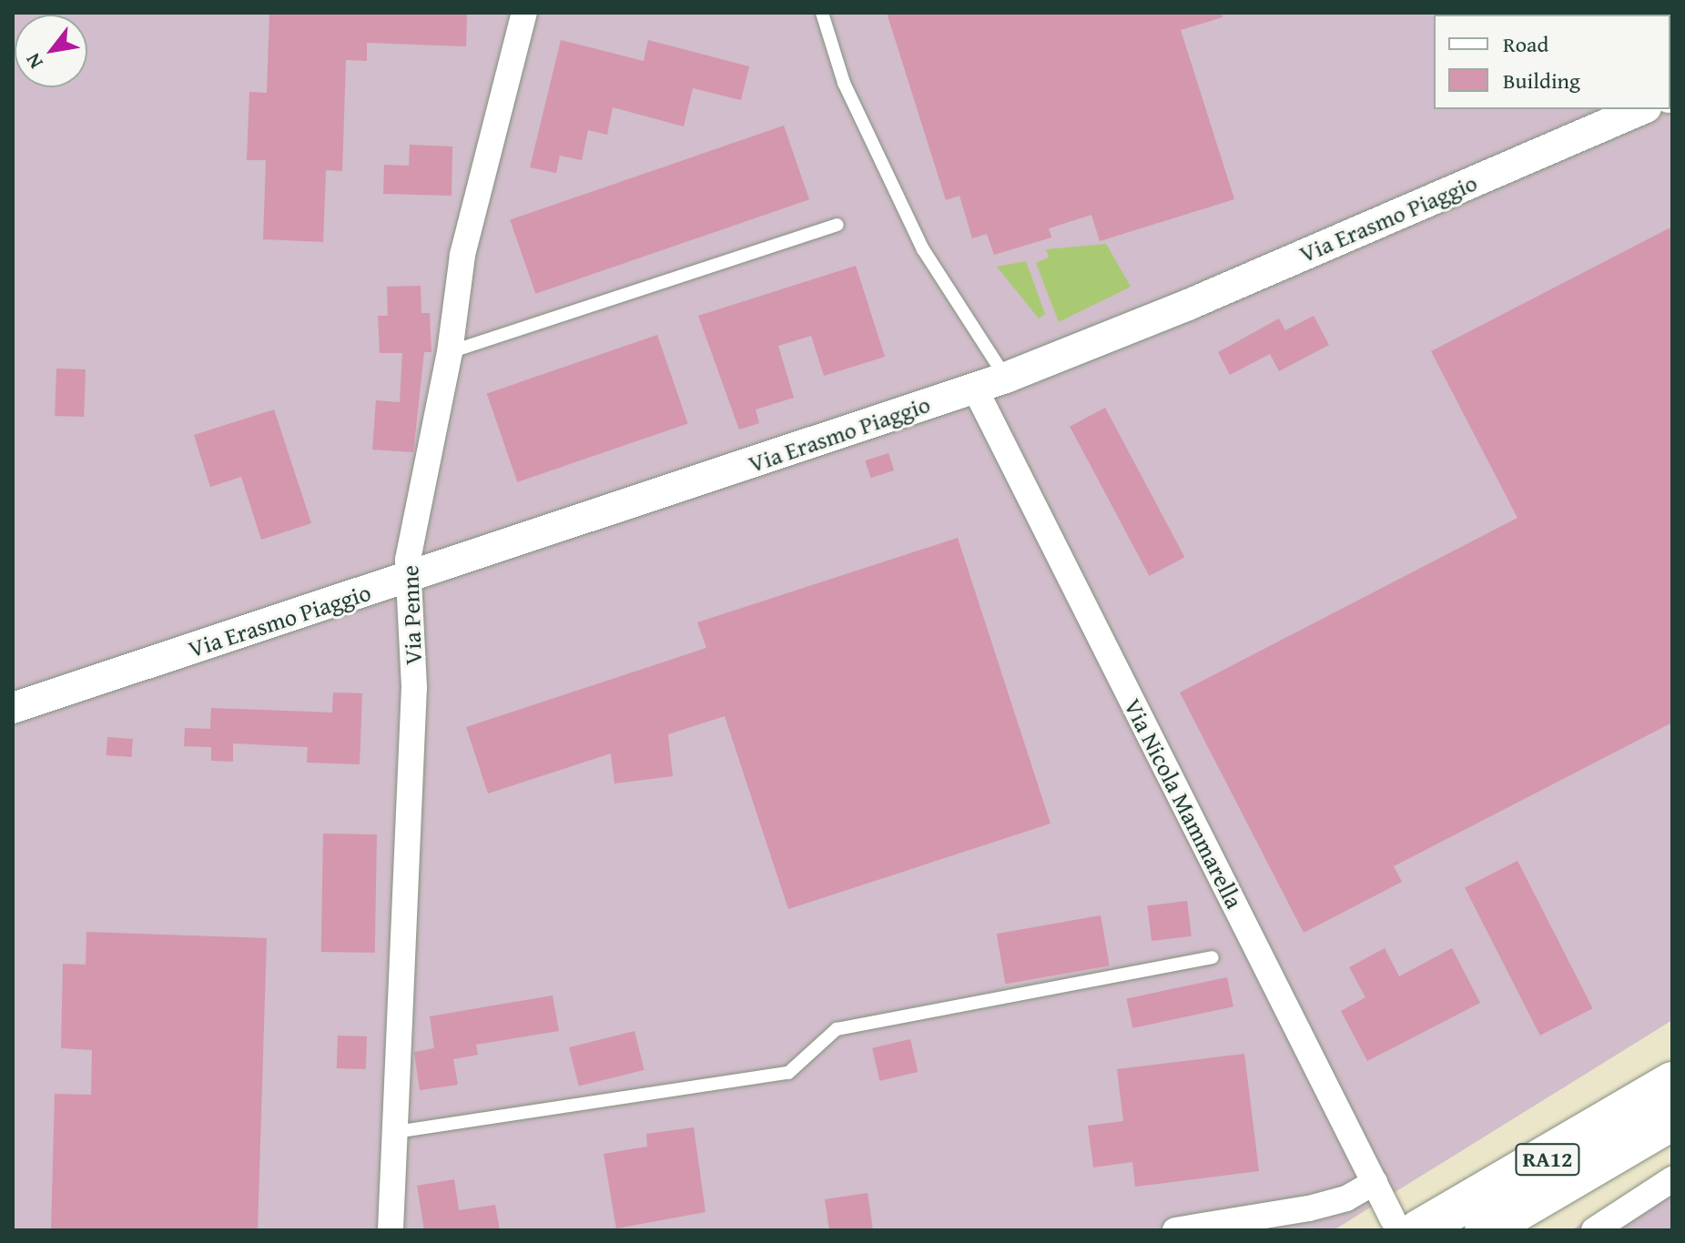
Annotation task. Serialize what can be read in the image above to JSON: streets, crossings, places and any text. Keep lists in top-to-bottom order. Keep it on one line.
{"streets":{"highway":["RA12"],"street":["Via Erasmo Piaggio","Via Penne","Via Nicola Mammarella"]},"crossings":[["Via Erasmo Piaggio","Via Penne"],["Via Erasmo Piaggio","Via Nicola Mammarella"],["Via Nicola Mammarella","RA12"]],"legend":["Road","Building"],"north":"bottom left"}
